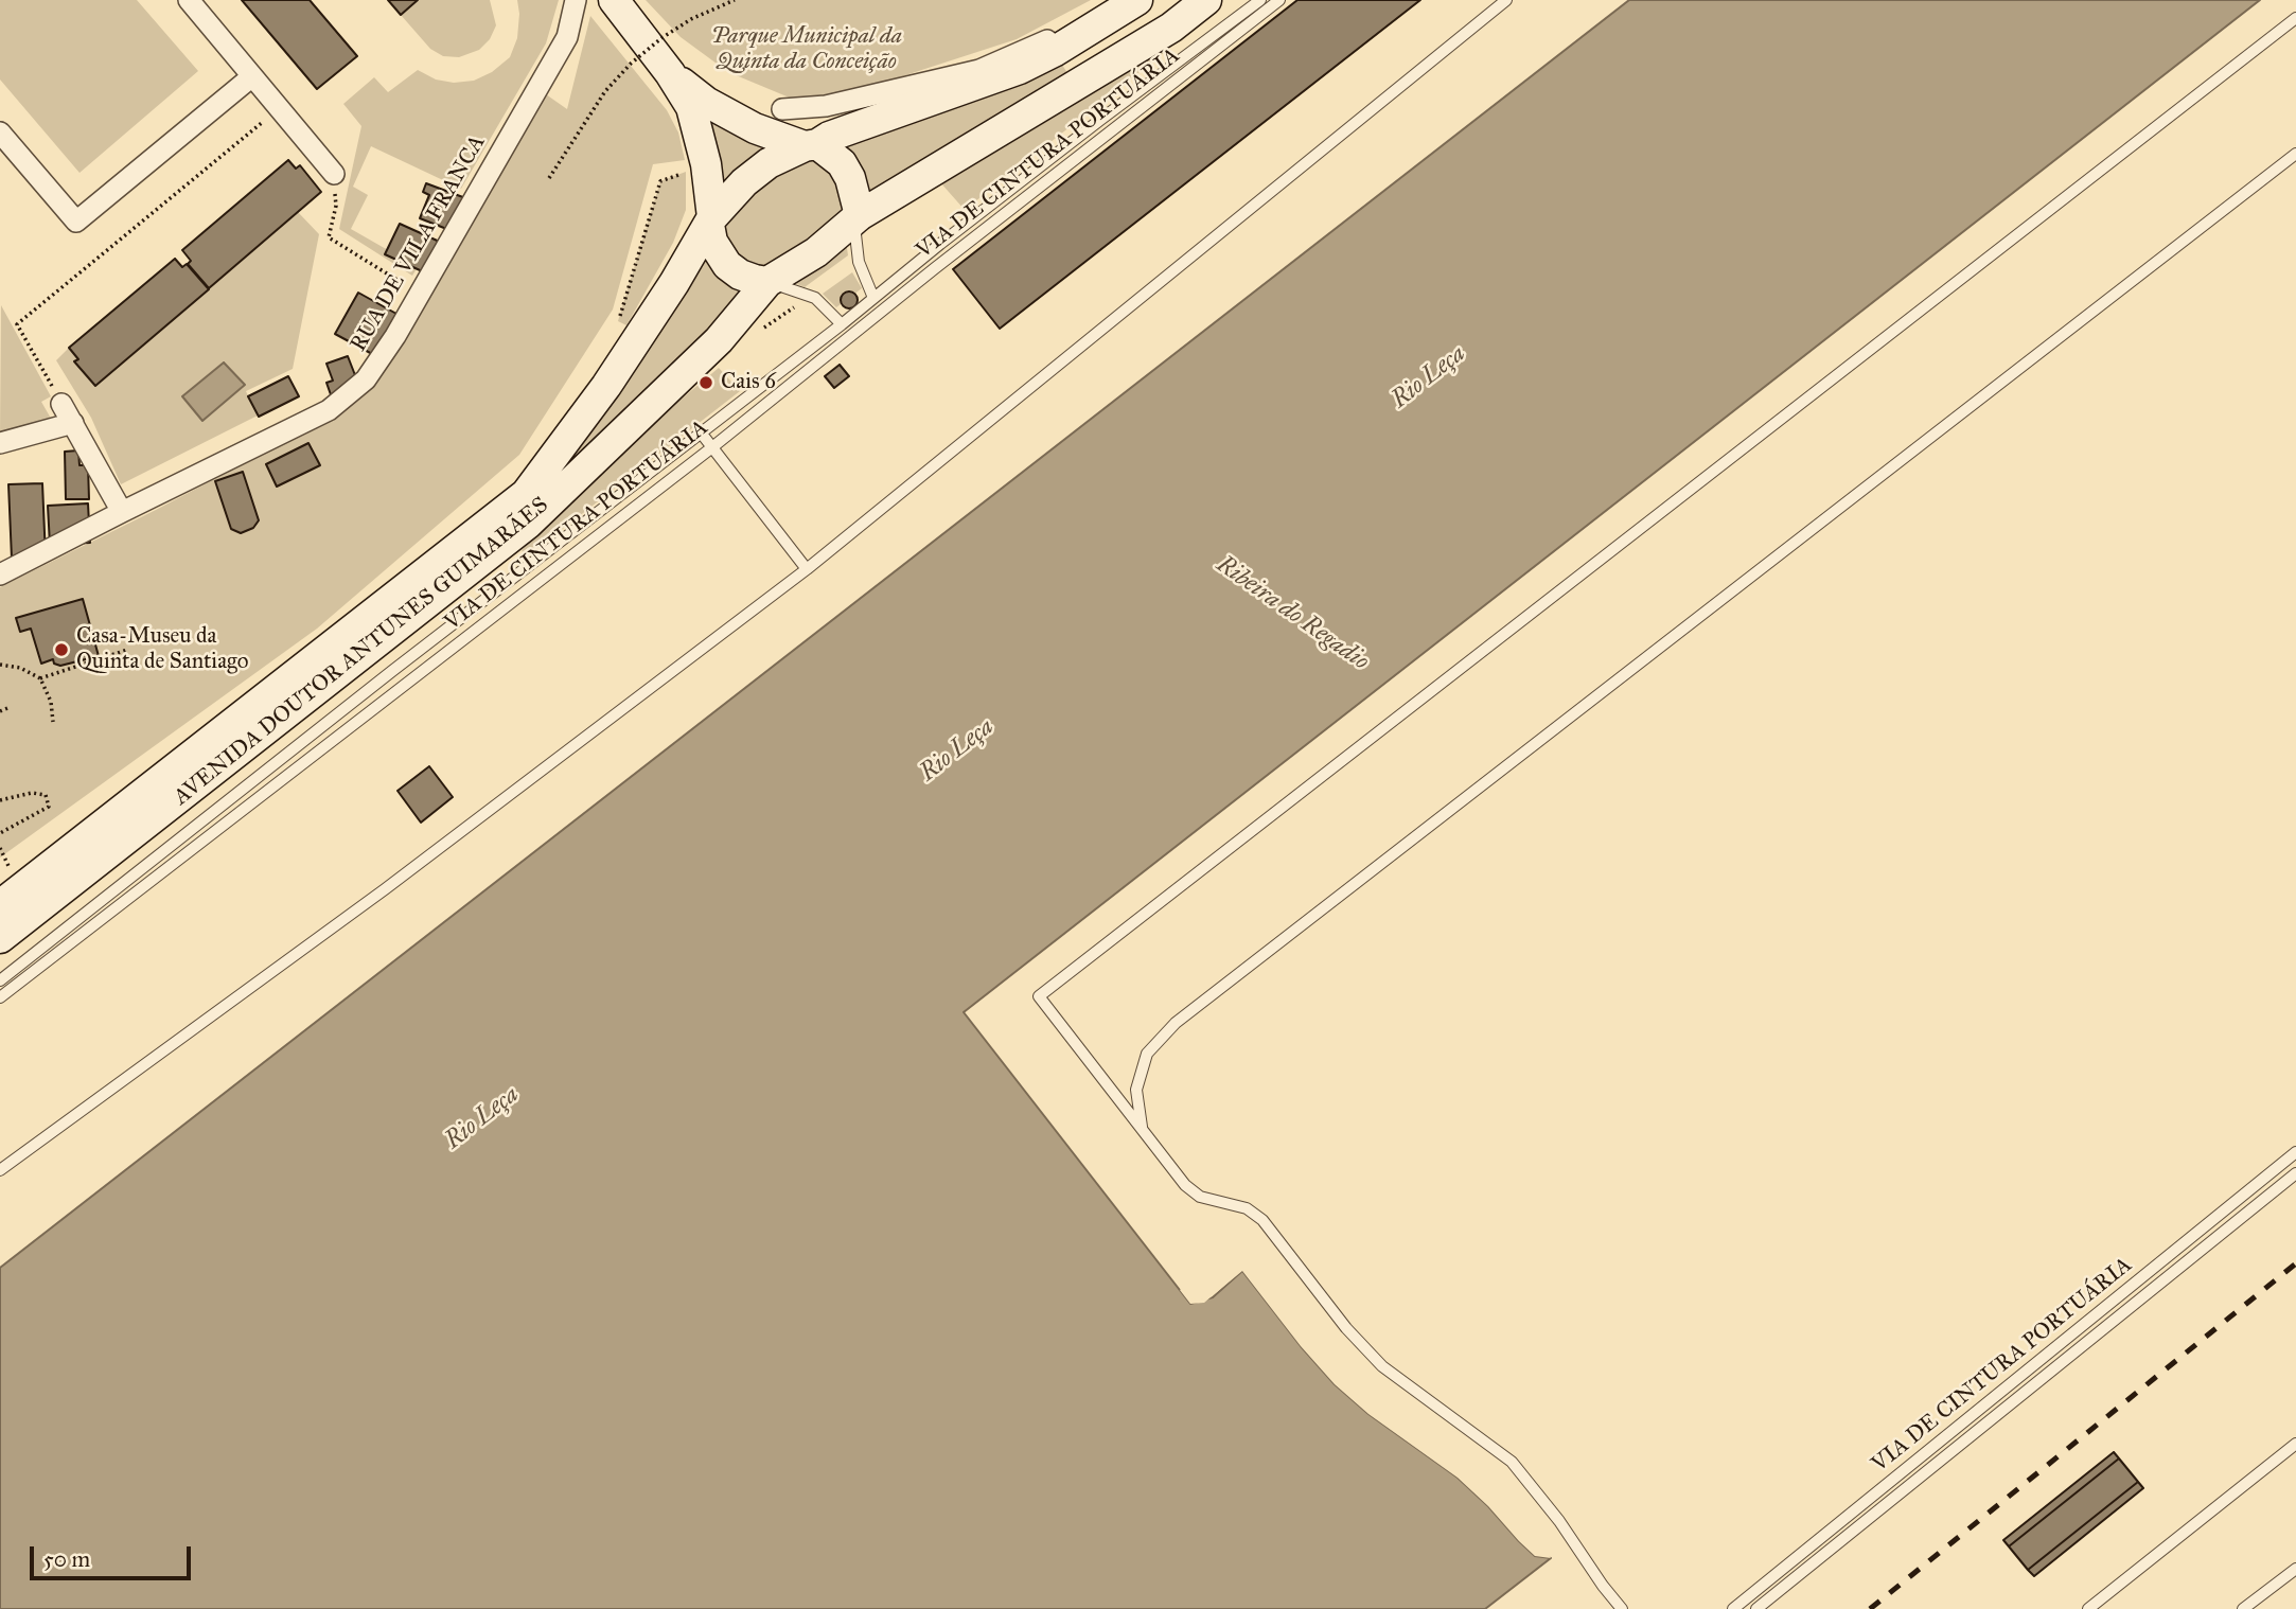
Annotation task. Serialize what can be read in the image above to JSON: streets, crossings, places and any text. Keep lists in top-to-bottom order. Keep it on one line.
{"streets":{"main road":["AVENIDA DOUTOR ANTUNES GUIMARÃES"],"street":["RUA DE VILA FRANCA"],"lane":["VIA DE CINTURA PORTUÁRIA"]},"water":["Rio Leça","Ribeira do Regadio"],"parks":["Parque Municipal da Quinta da Conceição"],"places":["Cais 6","Casa-Museu da Quinta de Santiago"],"scale_bar":"50 m"}
